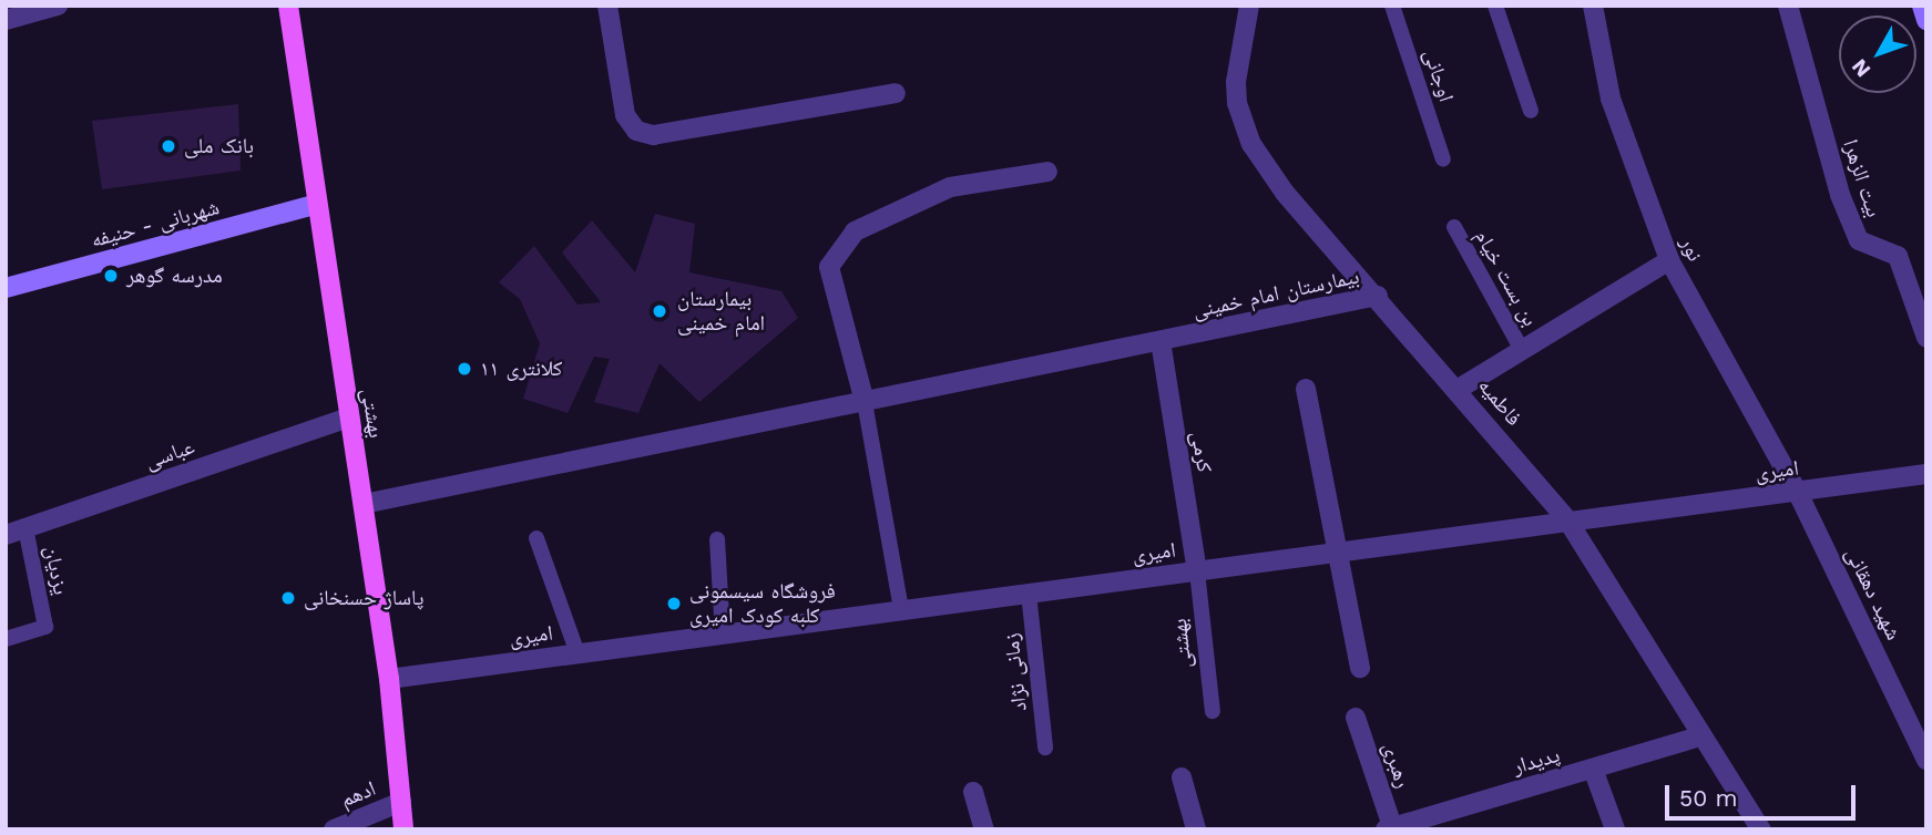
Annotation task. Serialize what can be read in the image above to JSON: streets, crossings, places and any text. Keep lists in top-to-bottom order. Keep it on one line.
{"streets":{"main road":["شهربانی - حنیفه","بهشتی"],"street":["بیت الزهرا","نور","بیمارستان امام خمینی","فاطمیه","کرمی","عباسی","امیری","شهید دهقانی","پدیدار","رهبری","ادهم"],"lane":["اوجانی","بن بست خیام","یزدیان","زمانی نژاد"]},"crossings":[["شهربانی - حنیفه","بهشتی"],["نور","امیری"],["نور","شهید دهقانی"],["بیمارستان امام خمینی","فاطمیه"],["بیمارستان امام خمینی","بهشتی"],["بیمارستان امام خمینی","کرمی"],["فاطمیه","امیری"],["فاطمیه","پدیدار"],["بهشتی","کرمی"],["بهشتی","عباسی"],["بهشتی","امیری"],["بهشتی","ادهم"],["کرمی","امیری"],["عباسی","یزدیان"],["امیری","شهید دهقانی"],["امیری","زمانی نژاد"],["پدیدار","رهبری"]],"places":["بانک ملی","مدرسه گوهر","بیمارستان امام خمینی","کلانتری ۱۱","پاساژ حسنخانی","فروشگاه سیسمونی کلبه کودک امیری"],"scale_bar":"50 m","north":"bottom left"}
